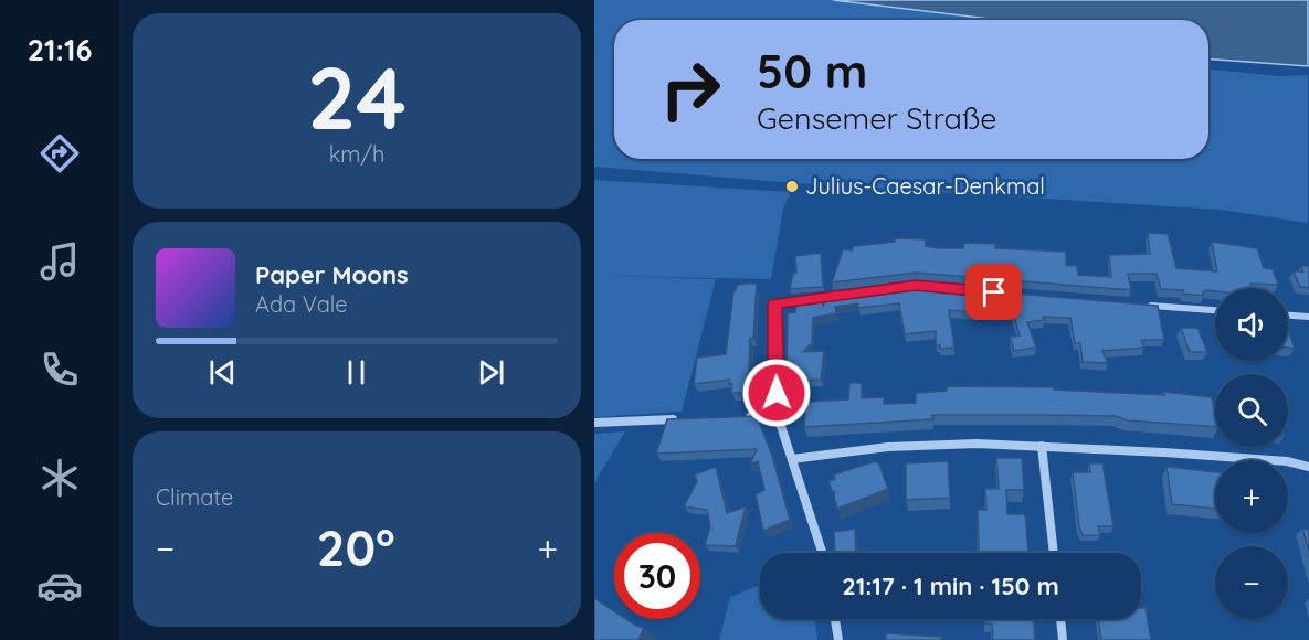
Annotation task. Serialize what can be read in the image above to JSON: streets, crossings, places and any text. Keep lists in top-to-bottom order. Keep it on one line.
{"places":["Julius-Caesar-Denkmal"],"page":{"tabs":"21:16","tile":[["24","km/h"],"Climate"],"turn":["50 m","Gensemer Straße"],"song":["Paper Moons","Ada Vale"],"map_buttons":["+","−"],"heat":["−","20°","+"],"limit":"30","trip":"21:17 · 1 min · 150 m"}}
